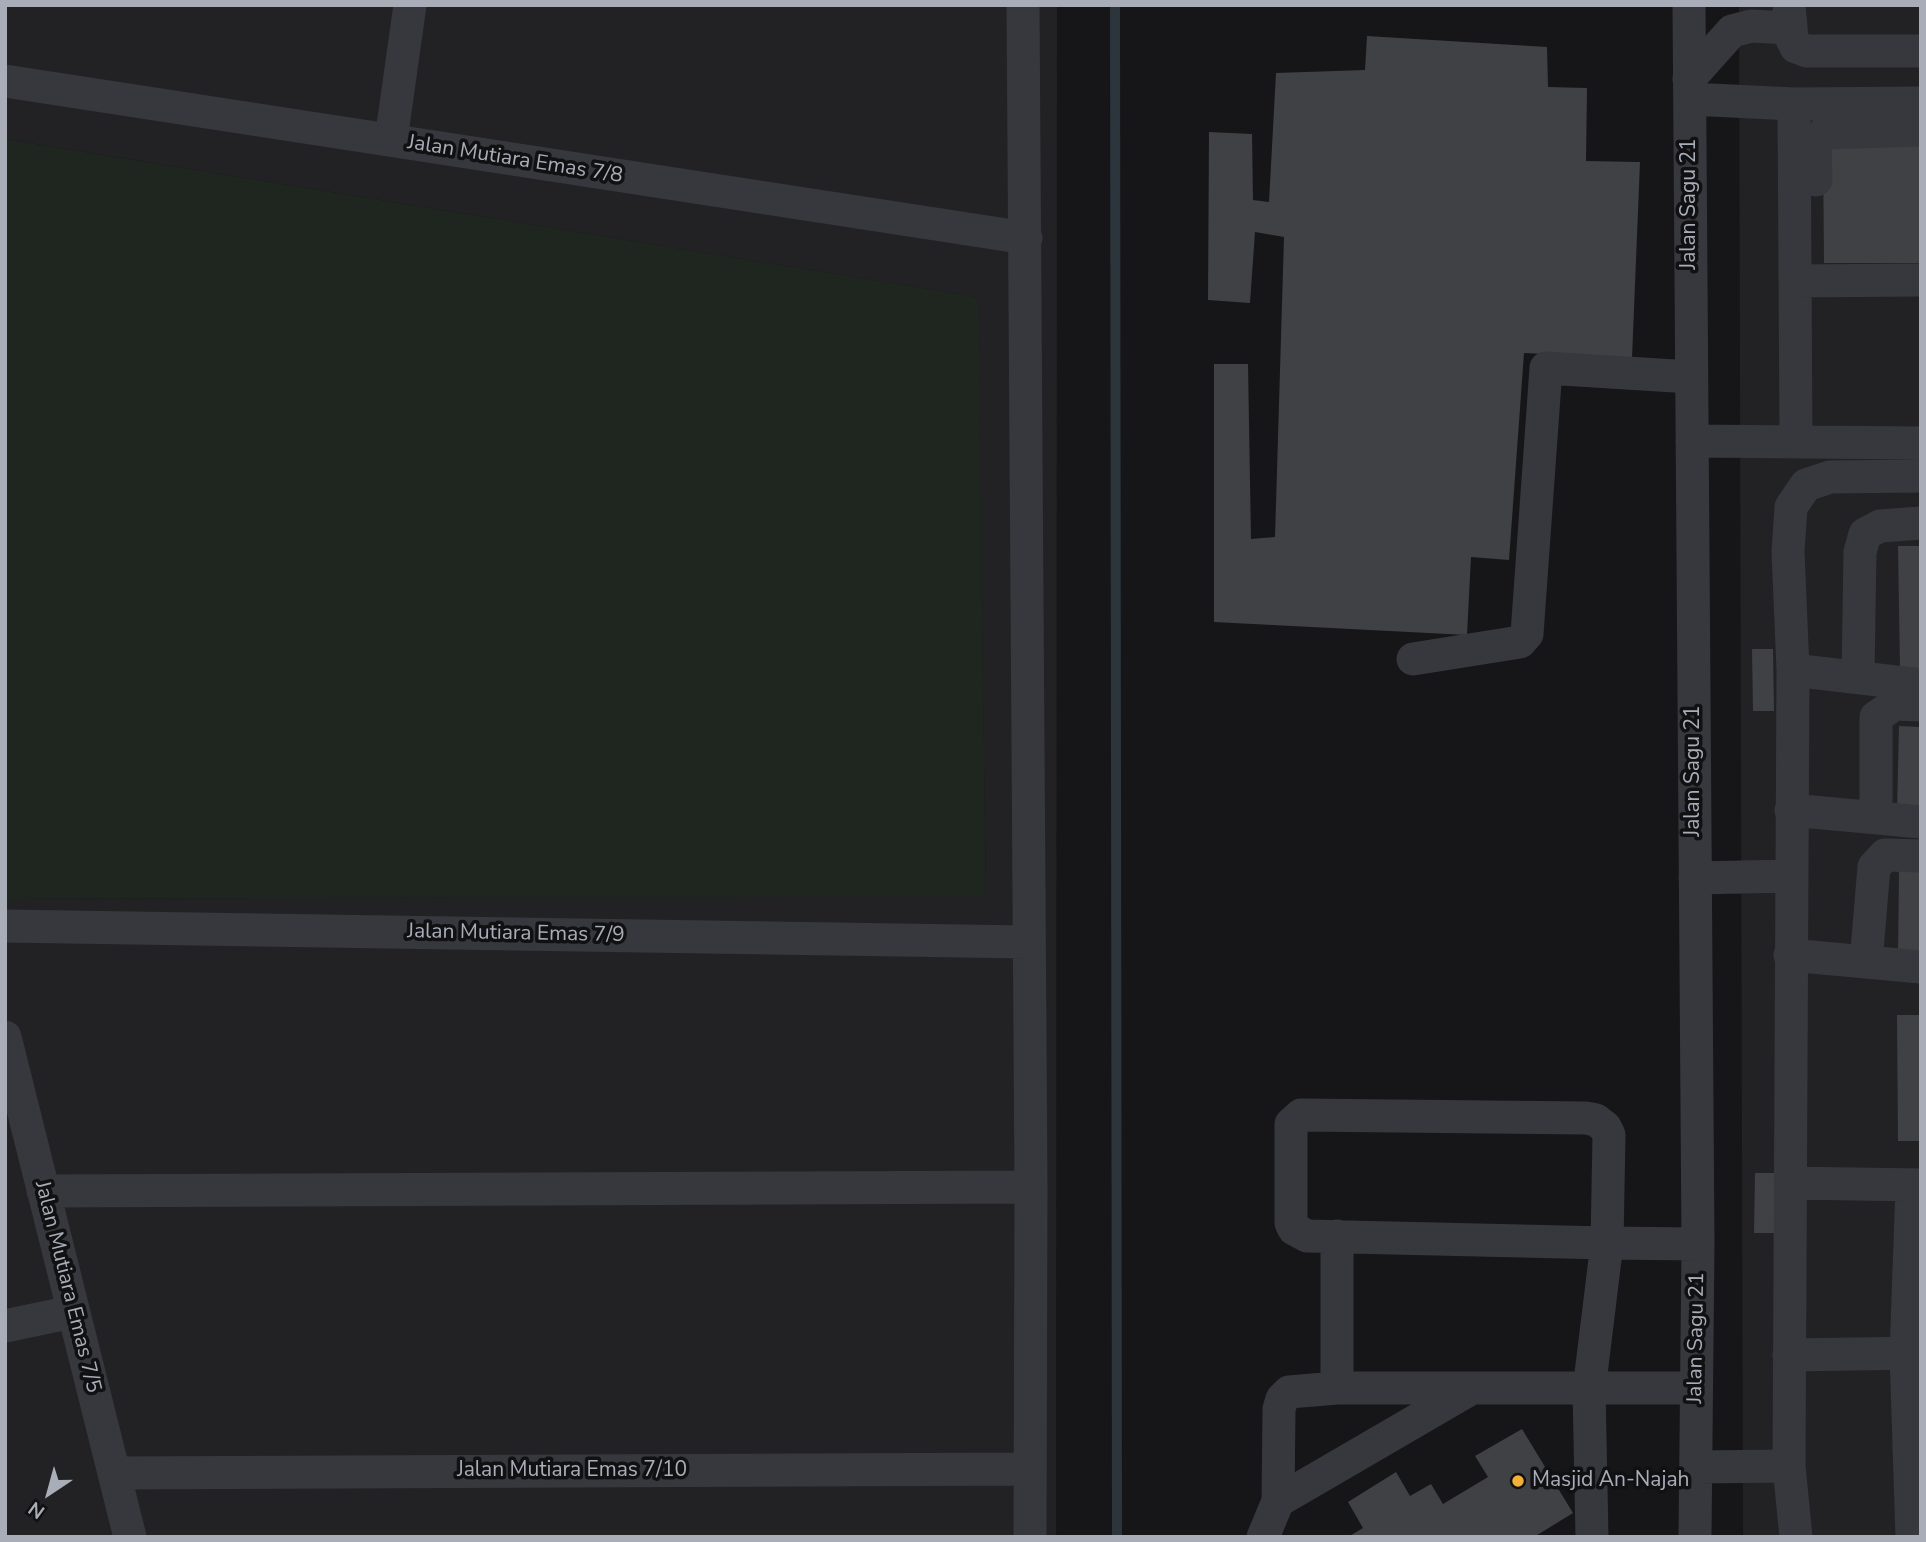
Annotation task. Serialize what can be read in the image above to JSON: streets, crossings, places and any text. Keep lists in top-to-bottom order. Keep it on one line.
{"streets":{"street":["Jalan Mutiara Emas 7/8","Jalan Sagu 21","Jalan Mutiara Emas 7/9","Jalan Mutiara Emas 7/5","Jalan Mutiara Emas 7/10"]},"crossings":[["Jalan Mutiara Emas 7/5","Jalan Mutiara Emas 7/10"]],"places":["Masjid An-Najah"],"north":"bottom left"}
